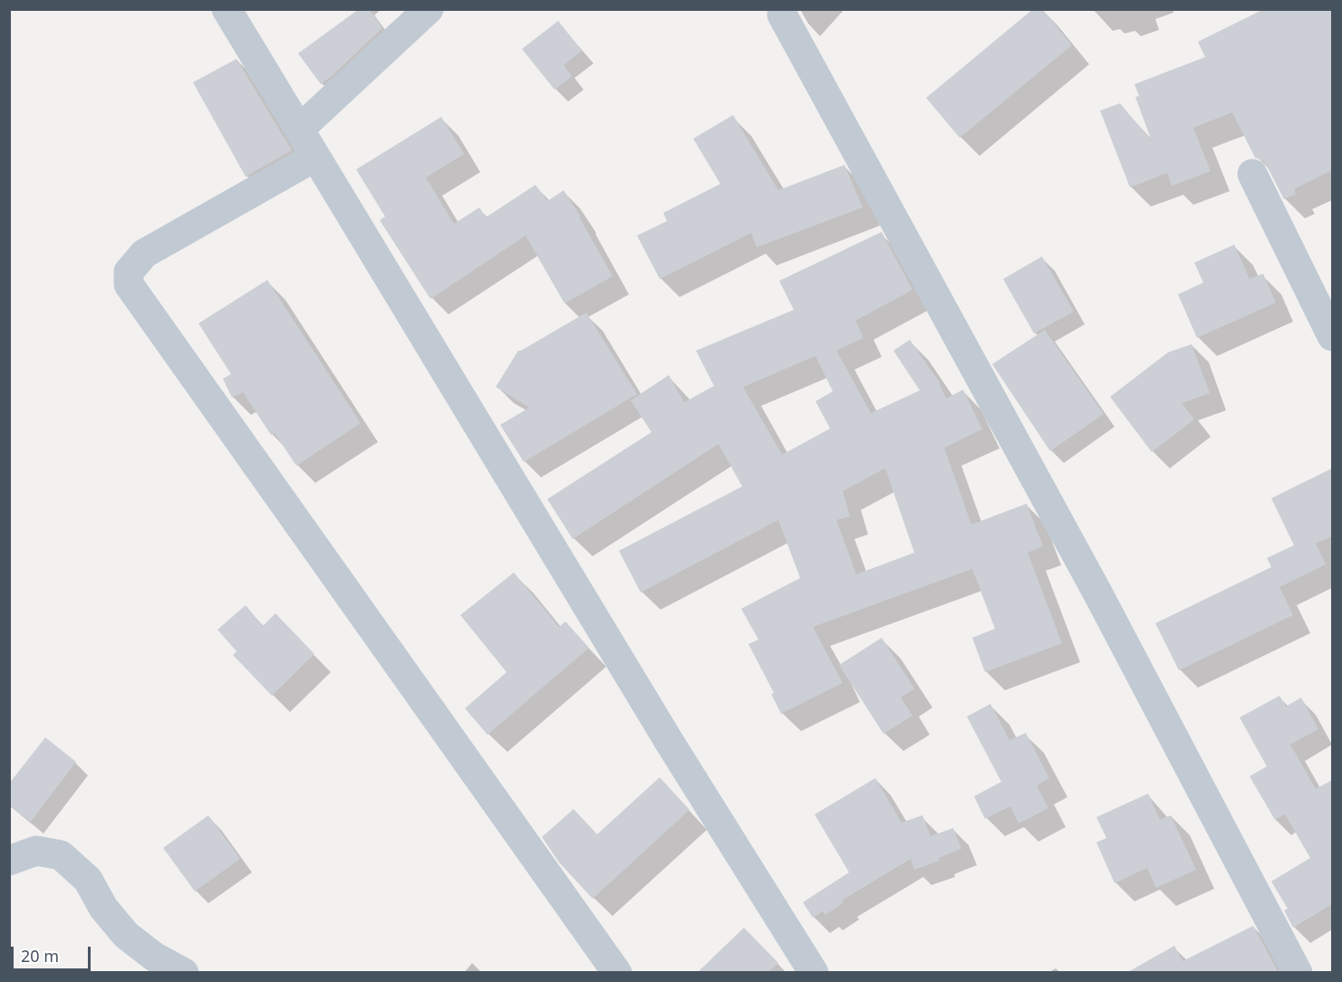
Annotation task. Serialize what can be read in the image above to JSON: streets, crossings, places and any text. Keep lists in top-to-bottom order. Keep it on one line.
{"scale_bar":"20 m"}
